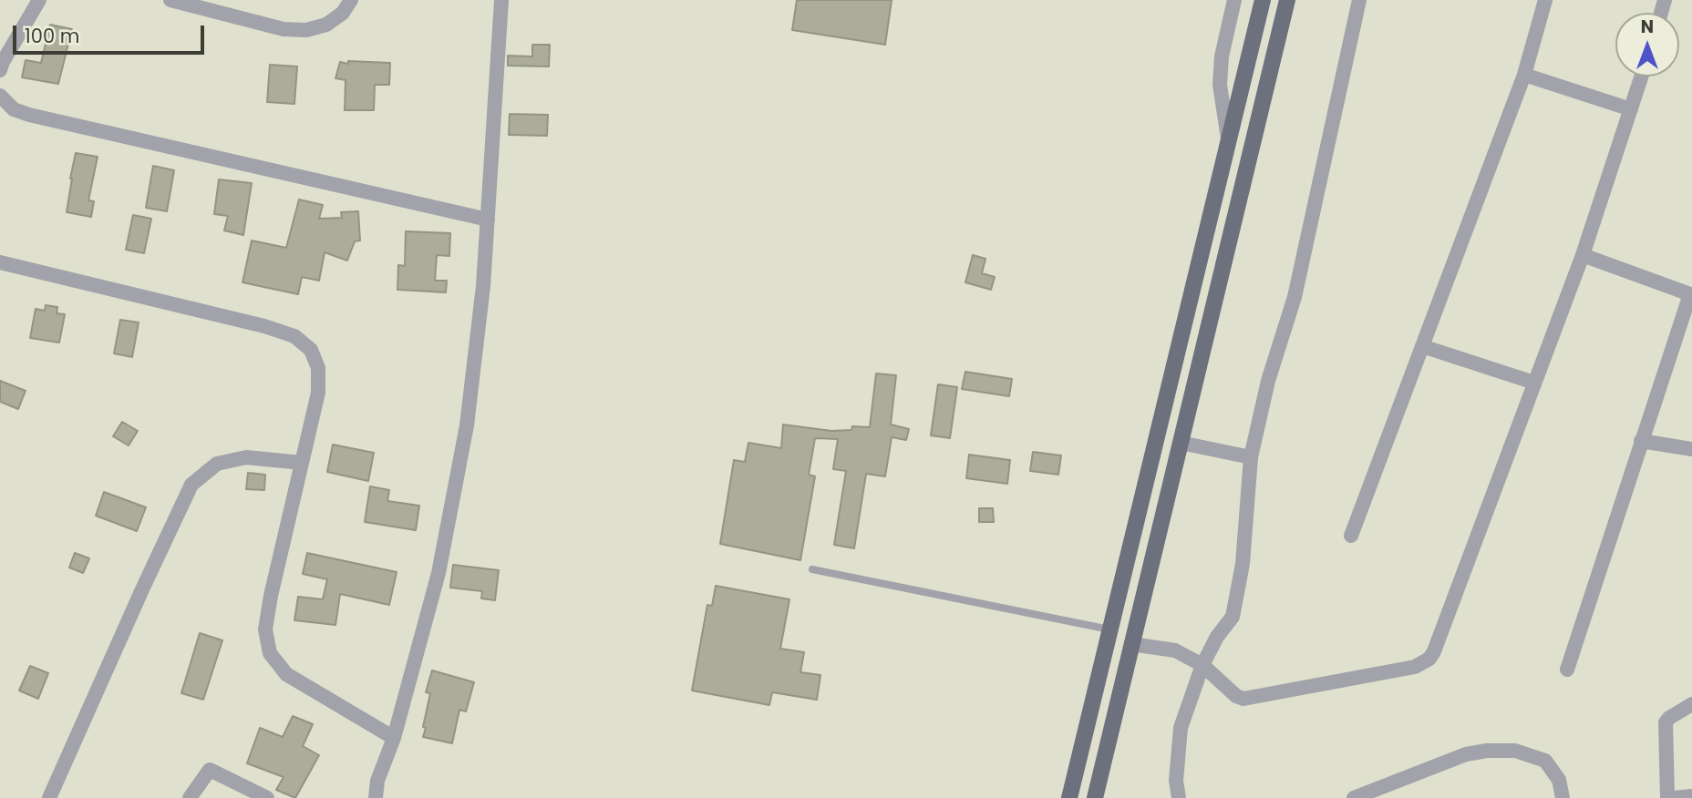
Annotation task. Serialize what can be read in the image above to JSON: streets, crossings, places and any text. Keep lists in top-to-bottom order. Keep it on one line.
{"scale_bar":"100 m","north":"top"}
